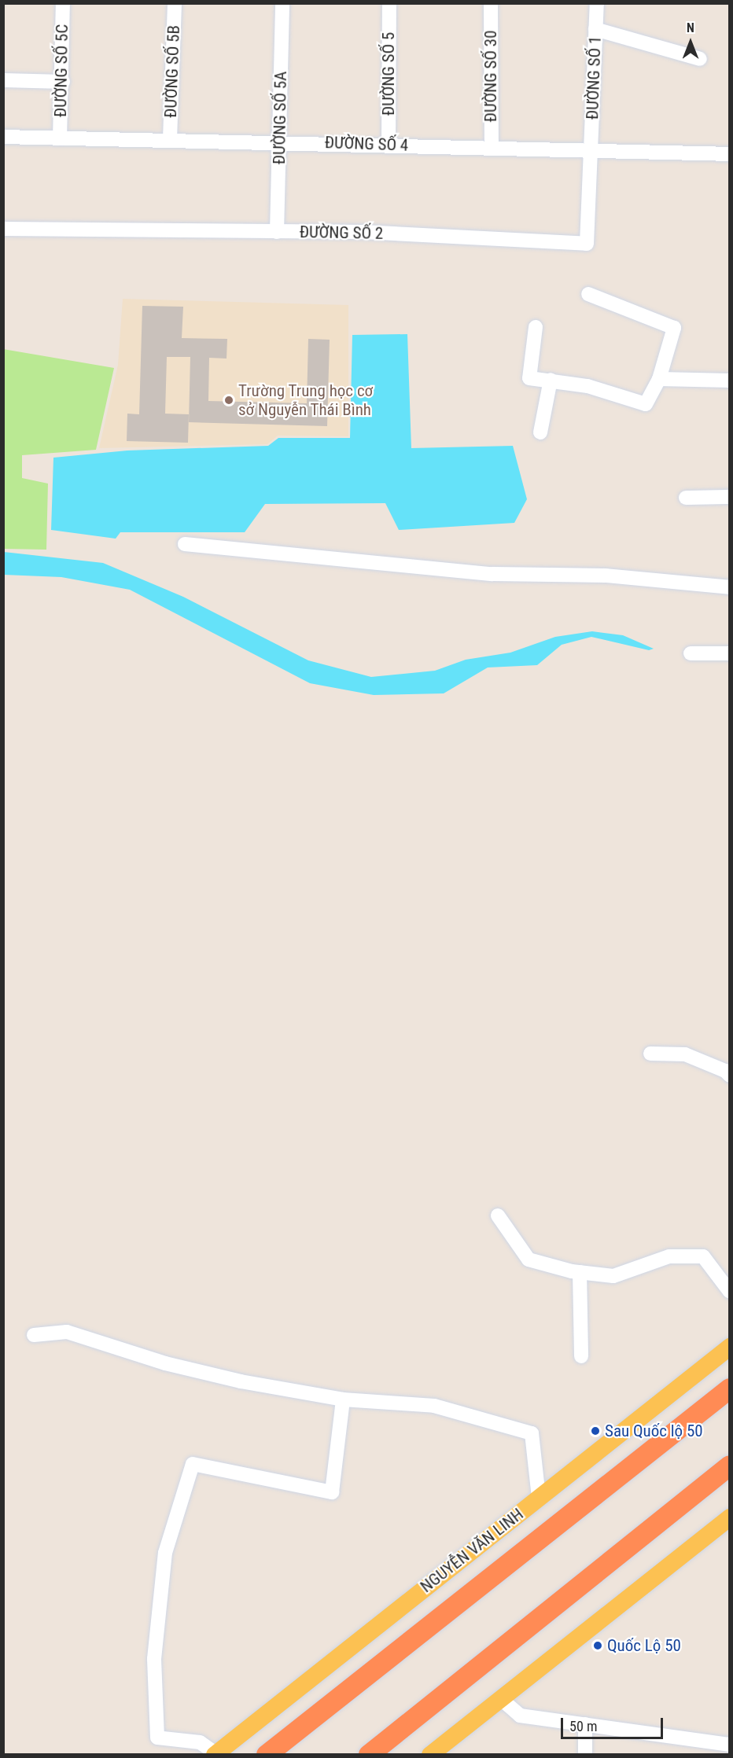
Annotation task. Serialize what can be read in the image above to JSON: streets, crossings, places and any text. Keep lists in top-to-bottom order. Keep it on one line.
{"streets":{"highway":["NGUYỄN VĂN LINH"],"street":["ĐƯỜNG SỐ 5C","ĐƯỜNG SỐ 5B","ĐƯỜNG SỐ 5","ĐƯỜNG SỐ 30","ĐƯỜNG SỐ 1","ĐƯỜNG SỐ 5A","ĐƯỜNG SỐ 4","ĐƯỜNG SỐ 2"]},"crossings":[["ĐƯỜNG SỐ 5C","ĐƯỜNG SỐ 4"],["ĐƯỜNG SỐ 5B","ĐƯỜNG SỐ 4"],["ĐƯỜNG SỐ 5","ĐƯỜNG SỐ 4"],["ĐƯỜNG SỐ 30","ĐƯỜNG SỐ 4"],["ĐƯỜNG SỐ 1","ĐƯỜNG SỐ 4"],["ĐƯỜNG SỐ 1","ĐƯỜNG SỐ 2"],["ĐƯỜNG SỐ 5A","ĐƯỜNG SỐ 4"],["ĐƯỜNG SỐ 5A","ĐƯỜNG SỐ 2"],["ĐƯỜNG SỐ 4","ĐƯỜNG SỐ 2"]],"places":["Trường Trung học cơ sở Nguyễn Thái Bình","Sau Quốc lộ 50","Quốc Lộ 50"],"scale_bar":"50 m","north":"top"}
